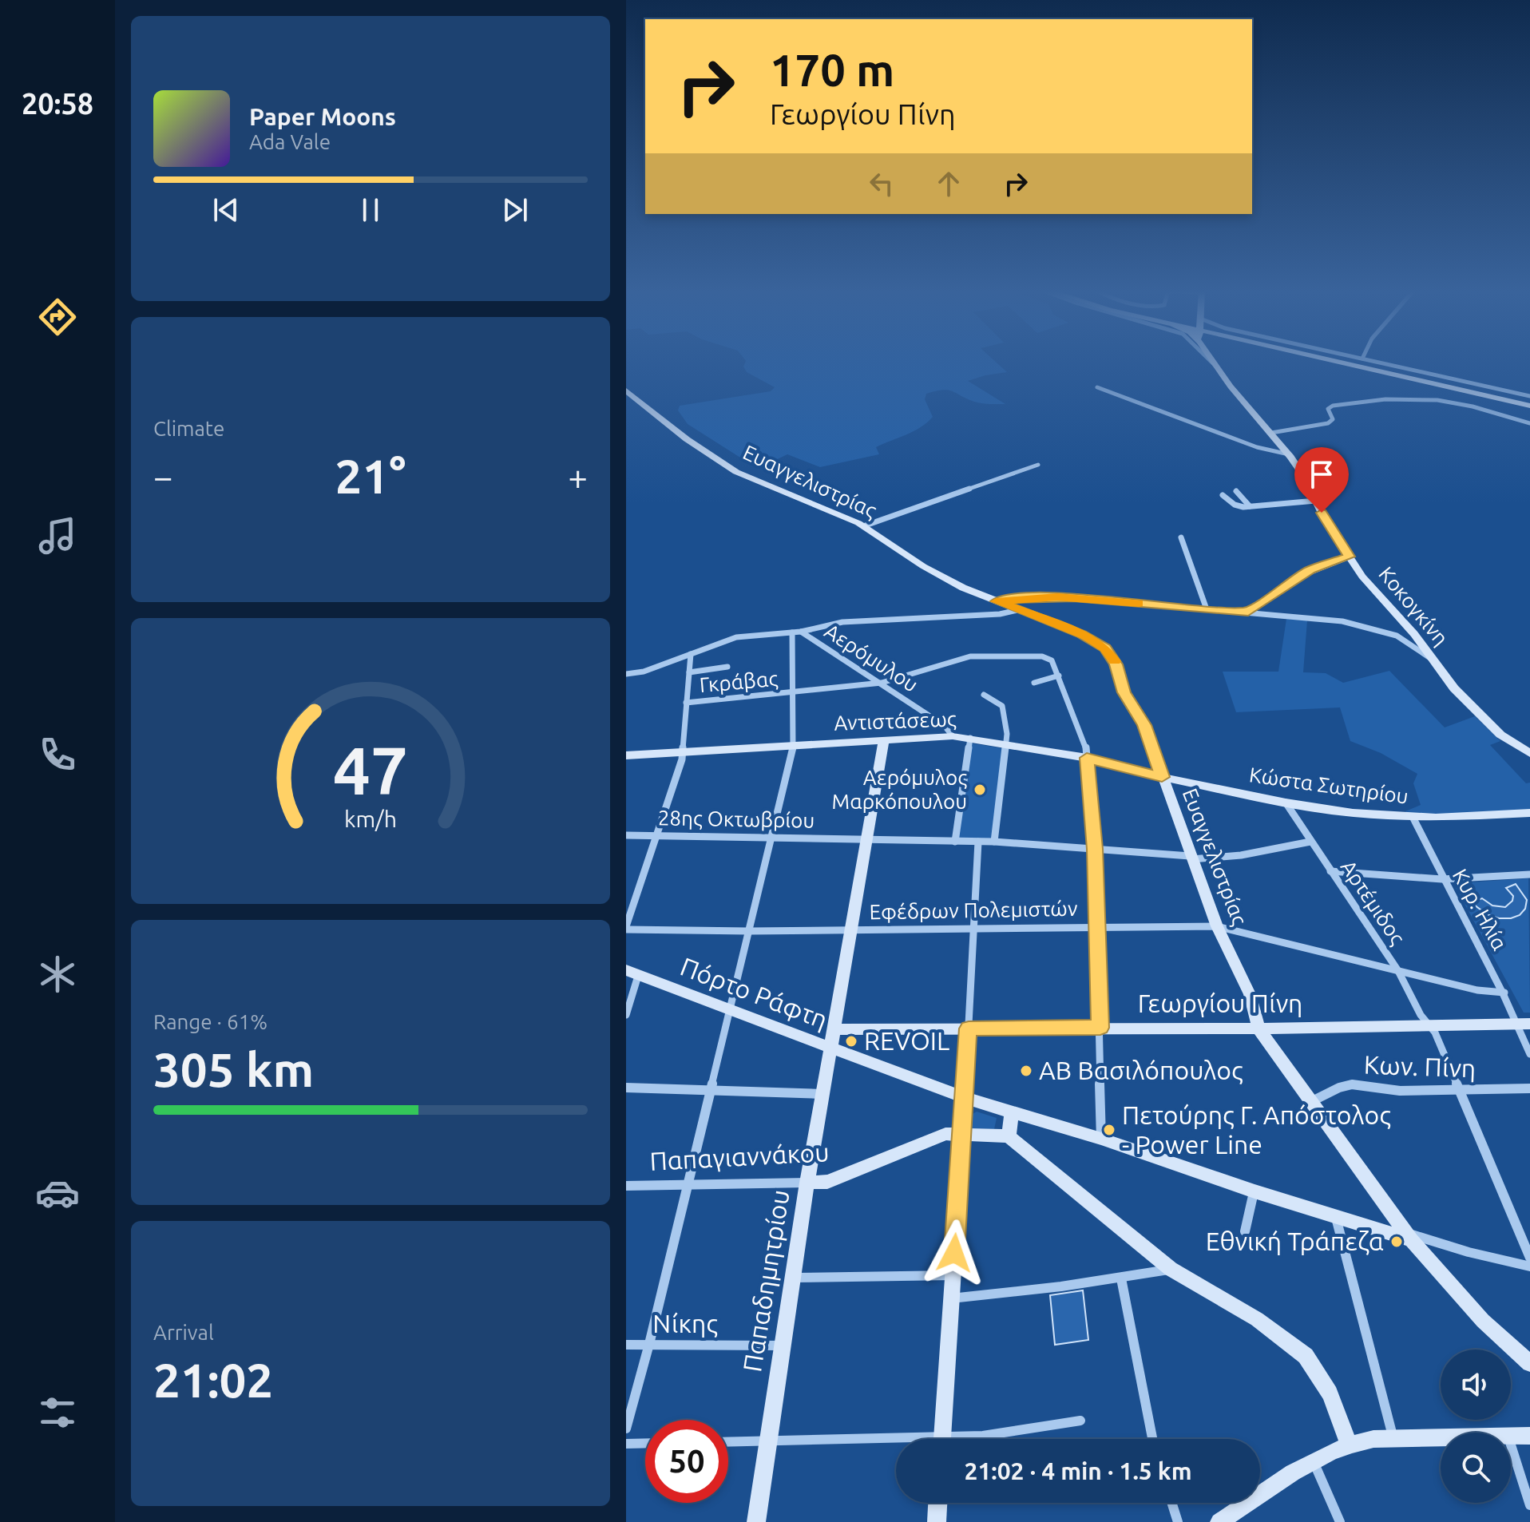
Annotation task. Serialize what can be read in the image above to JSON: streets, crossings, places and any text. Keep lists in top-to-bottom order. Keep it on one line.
{"streets":{"street":["Ευαγγελιστρίας","Κοκογκίνη","Αερόμυλου","Γκράβας","Αντιστάσεως","Κώστα Σωτηρίου","28ης Οκτωβρίου","Αρτέμιδος","Κυρ. Ηλία","Εφέδρων Πολεμιστών","Πόρτο Ράφτη","Γεωργίου Πίνη","Κων. Πίνη","Παπαγιαννάκου","Παπαδημητρίου","Νίκης"]},"crossings":[["Ευαγγελιστρίας","Αντιστάσεως"],["Ευαγγελιστρίας","Κώστα Σωτηρίου"],["Ευαγγελιστρίας","28ης Οκτωβρίου"],["Ευαγγελιστρίας","Εφέδρων Πολεμιστών"],["Ευαγγελιστρίας","Πόρτο Ράφτη"],["Ευαγγελιστρίας","Γεωργίου Πίνη"],["Ευαγγελιστρίας","Κων. Πίνη"],["Αερόμυλου","Γκράβας"],["Αερόμυλου","Αντιστάσεως"],["Αντιστάσεως","Κώστα Σωτηρίου"],["Αντιστάσεως","Παπαδημητρίου"],["Κώστα Σωτηρίου","Αρτέμιδος"],["Κώστα Σωτηρίου","Κυρ. Ηλία"],["28ης Οκτωβρίου","Αρτέμιδος"],["28ης Οκτωβρίου","Παπαδημητρίου"],["Αρτέμιδος","Εφέδρων Πολεμιστών"],["Αρτέμιδος","Γεωργίου Πίνη"],["Αρτέμιδος","Κων. Πίνη"],["Κυρ. Ηλία","Εφέδρων Πολεμιστών"],["Κυρ. Ηλία","Γεωργίου Πίνη"],["Εφέδρων Πολεμιστών","Παπαδημητρίου"],["Πόρτο Ράφτη","Παπαδημητρίου"],["Γεωργίου Πίνη","Παπαδημητρίου"],["Παπαγιαννάκου","Παπαδημητρίου"],["Παπαδημητρίου","Νίκης"]],"places":["Αερόμυλος Μαρκόπουλου","REVOIL","ΑΒ Βασιλόπουλος","Πετούρης Γ. Απόστολος - Power Line","Εθνική Τράπεζα"],"page":{"tabs":"20:58","turn":["170 m","Γεωργίου Πίνη"],"song":["Paper Moons","Ada Vale"],"tile":["Climate",["Range · 61%","305 km"],["Arrival","21:02"]],"heat":["−","21°","+"],"limit":"50","trip":"21:02 · 4 min · 1.5 km","gauge":["47","km/h"]}}
